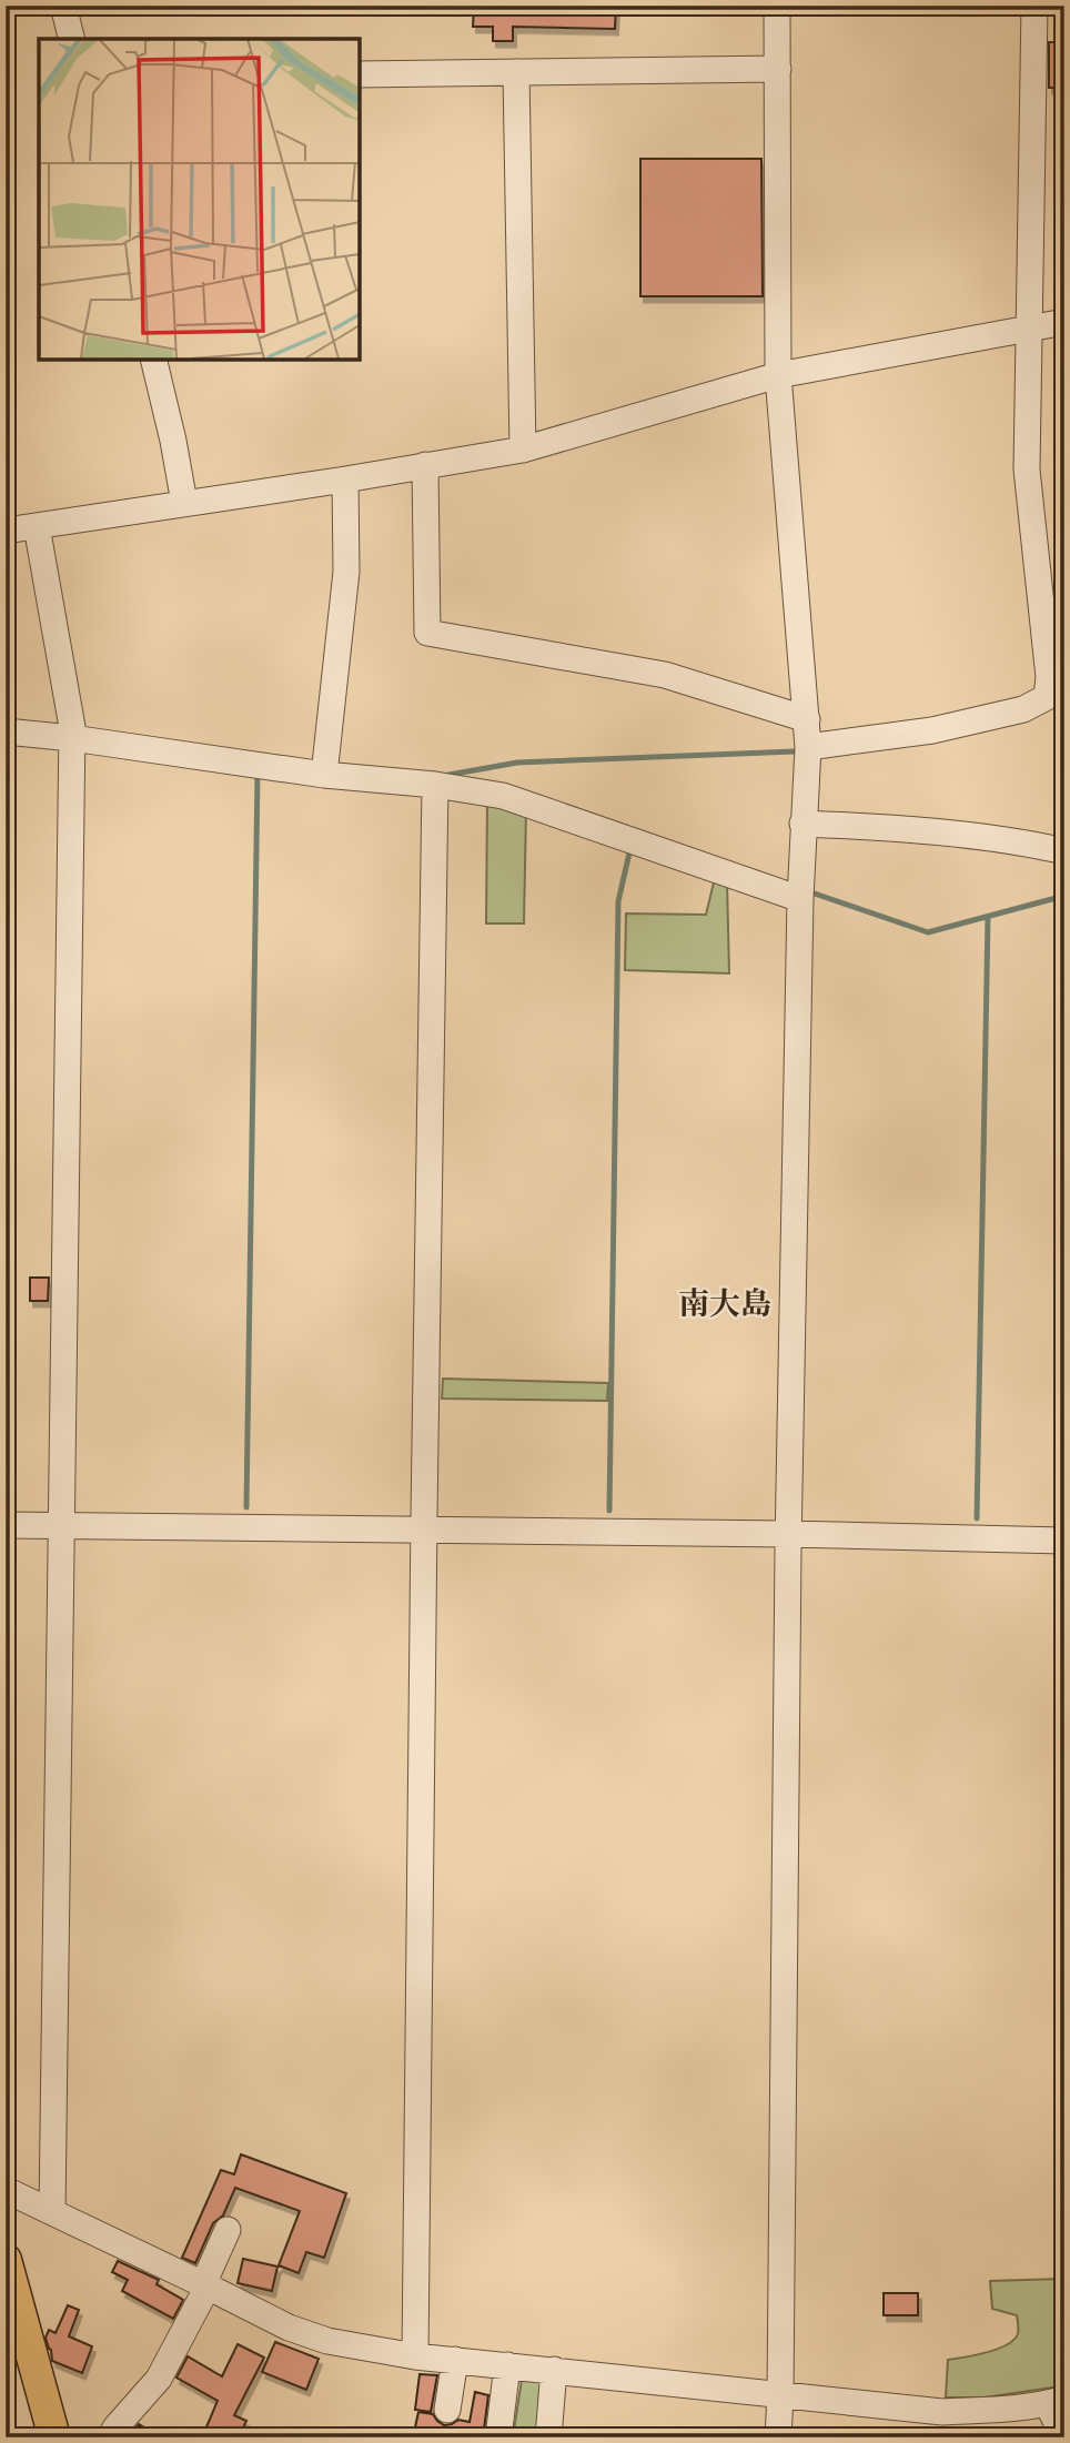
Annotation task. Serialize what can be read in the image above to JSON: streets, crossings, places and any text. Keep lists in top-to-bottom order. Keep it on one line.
{"districts":["南大島"]}
